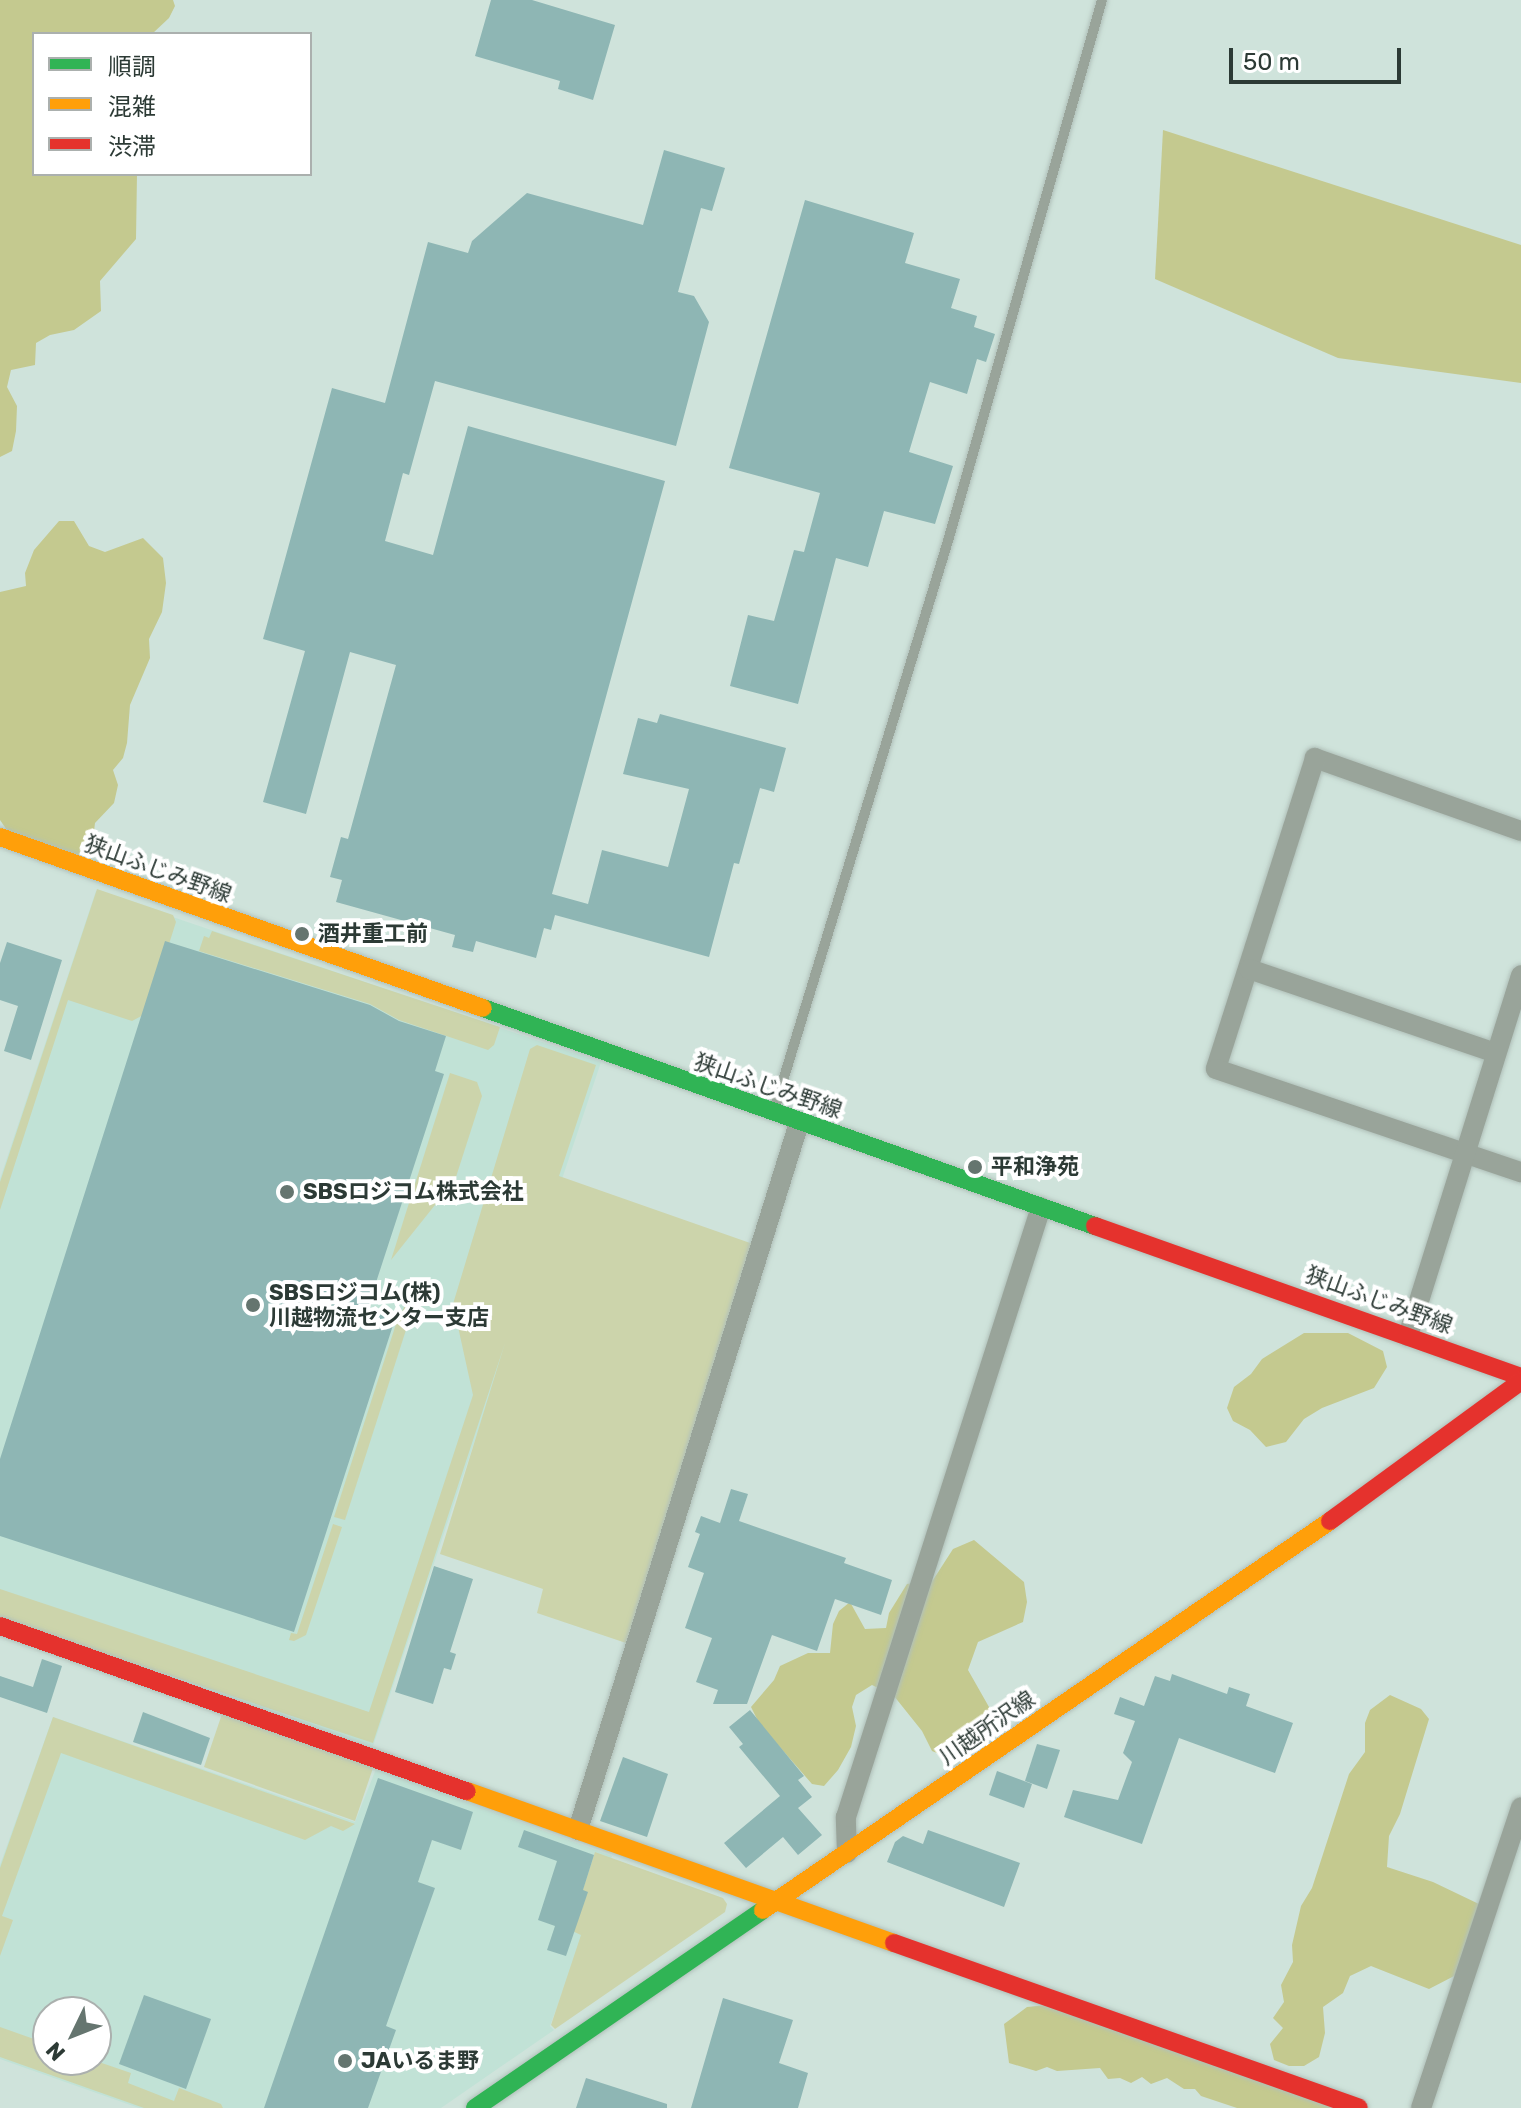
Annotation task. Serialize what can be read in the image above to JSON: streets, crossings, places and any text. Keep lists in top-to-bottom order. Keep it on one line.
{"streets":{"main road":["狭山ふじみ野線","川越所沢線"]},"crossings":[["狭山ふじみ野線","川越所沢線"]],"places":["酒井重工前","平和浄苑","SBSロジコム株式会社","SBSロジコム(株) 川越物流センター支店","JAいるま野"],"legend":["順調","混雑","渋滞"],"scale_bar":"50 m","north":"bottom left"}
